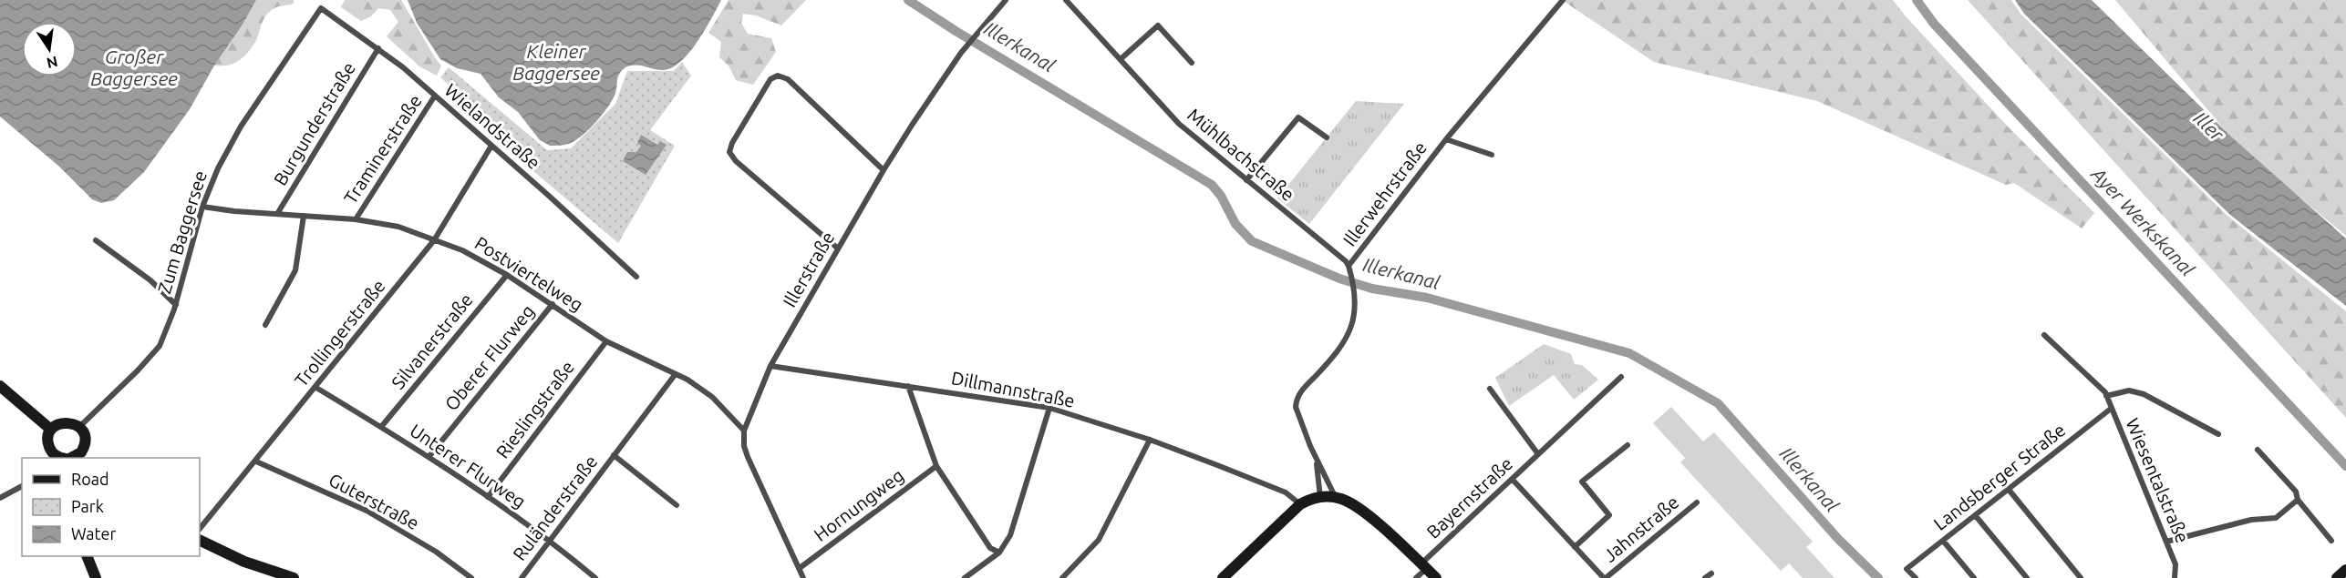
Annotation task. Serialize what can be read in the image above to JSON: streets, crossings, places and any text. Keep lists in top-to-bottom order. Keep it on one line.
{"streets":{"street":["Burgunderstraße","Wielandstraße","Traminerstraße","Mühlbachstraße","Illerwehrstraße","Zum Baggersee","Illerstraße","Postviertelweg","Trollingerstraße","Silvanerstraße","Oberer Flurweg","Dillmannstraße","Rieslingstraße","Unterer Flurweg","Landsberger Straße","Wiesentalstraße","Bayernstraße","Guterstraße","Hornungweg","Ruländerstraße","Jahnstraße"]},"crossings":[["Burgunderstraße","Wielandstraße"],["Burgunderstraße","Postviertelweg"],["Wielandstraße","Traminerstraße"],["Wielandstraße","Zum Baggersee"],["Wielandstraße","Trollingerstraße"],["Traminerstraße","Postviertelweg"],["Mühlbachstraße","Illerwehrstraße"],["Zum Baggersee","Postviertelweg"],["Illerstraße","Postviertelweg"],["Illerstraße","Dillmannstraße"],["Postviertelweg","Trollingerstraße"],["Postviertelweg","Silvanerstraße"],["Postviertelweg","Oberer Flurweg"],["Postviertelweg","Rieslingstraße"],["Postviertelweg","Ruländerstraße"],["Trollingerstraße","Unterer Flurweg"],["Trollingerstraße","Guterstraße"],["Silvanerstraße","Unterer Flurweg"],["Oberer Flurweg","Unterer Flurweg"],["Rieslingstraße","Unterer Flurweg"],["Unterer Flurweg","Ruländerstraße"],["Landsberger Straße","Wiesentalstraße"]],"water":["Illerkanal","Kleiner Baggersee","Großer Baggersee","Iller","Ayer Werkskanal"],"legend":["Road","Park","Water"],"north":"bottom"}
